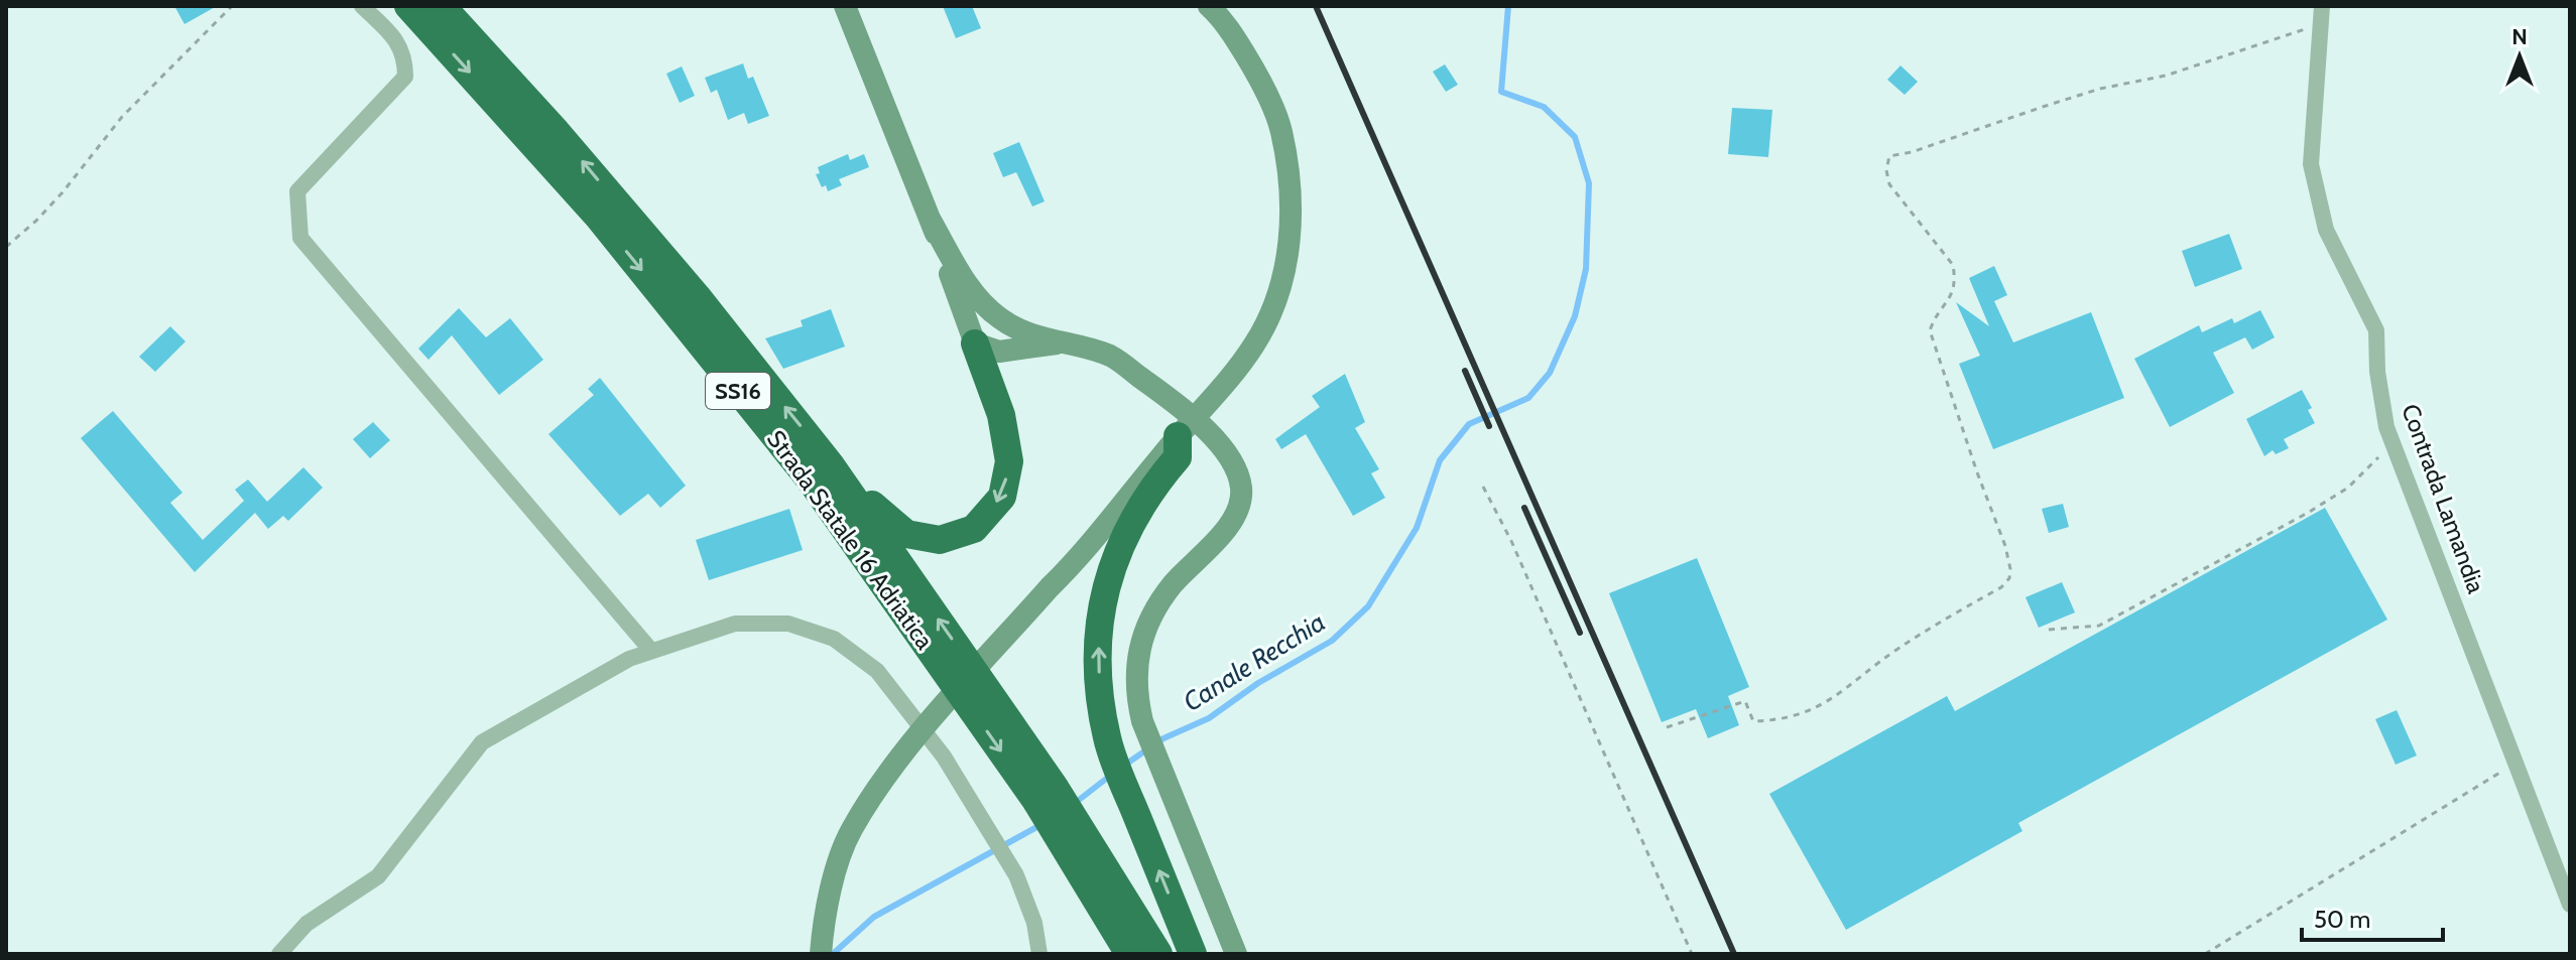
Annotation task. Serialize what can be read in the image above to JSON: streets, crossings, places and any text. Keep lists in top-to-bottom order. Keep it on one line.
{"streets":{"highway":["SS16","Strada Statale 16 Adriatica"],"street":["Contrada Lamandia"]},"water":["Canale Recchia"],"scale_bar":"50 m","north":"top"}
